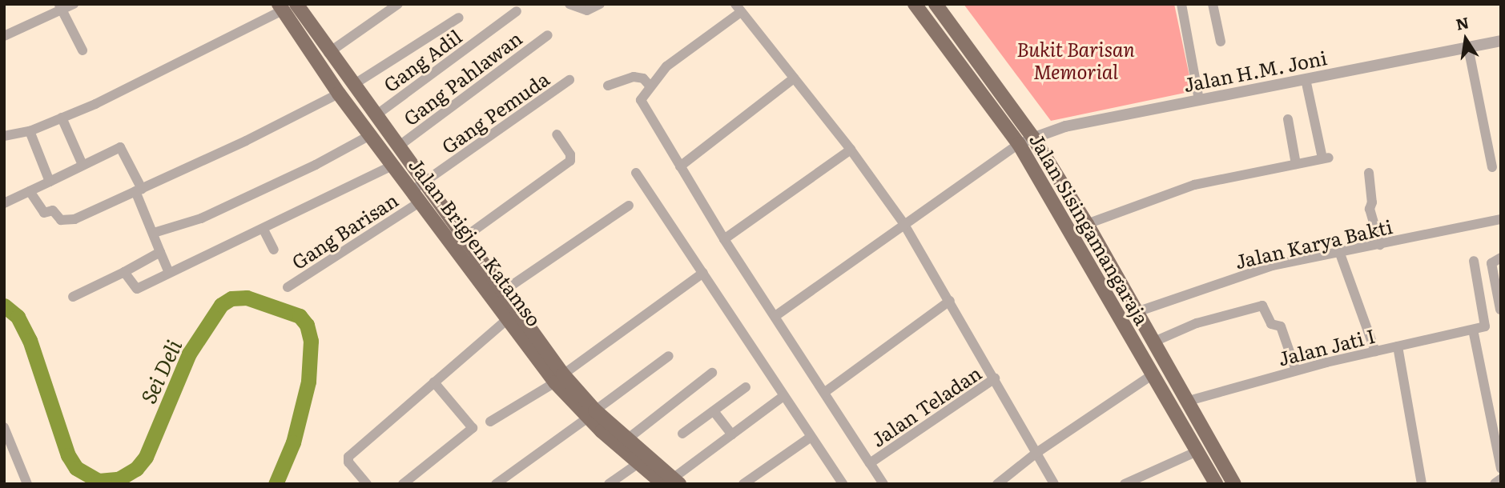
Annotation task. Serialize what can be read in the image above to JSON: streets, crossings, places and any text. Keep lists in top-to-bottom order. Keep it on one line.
{"streets":{"main road":["Jalan Sisingamangaraja","Jalan Brigjen Katamso"],"street":["Gang Adil","Jalan H.M. Joni","Gang Pahlawan","Gang Pemuda","Gang Barisan","Jalan Karya Bakti","Jalan Jati I","Jalan Teladan"]},"crossings":[["Gang Adil","Jalan Brigjen Katamso"],["Jalan H.M. Joni","Jalan Sisingamangaraja"],["Gang Pahlawan","Jalan Brigjen Katamso"],["Gang Pemuda","Gang Barisan"],["Gang Pemuda","Jalan Brigjen Katamso"],["Jalan Sisingamangaraja","Jalan Karya Bakti"],["Jalan Sisingamangaraja","Jalan Jati I"],["Gang Barisan","Jalan Brigjen Katamso"]],"water":["Sei Deli"],"parks":["Bukit Barisan Memorial"],"north":"top"}
